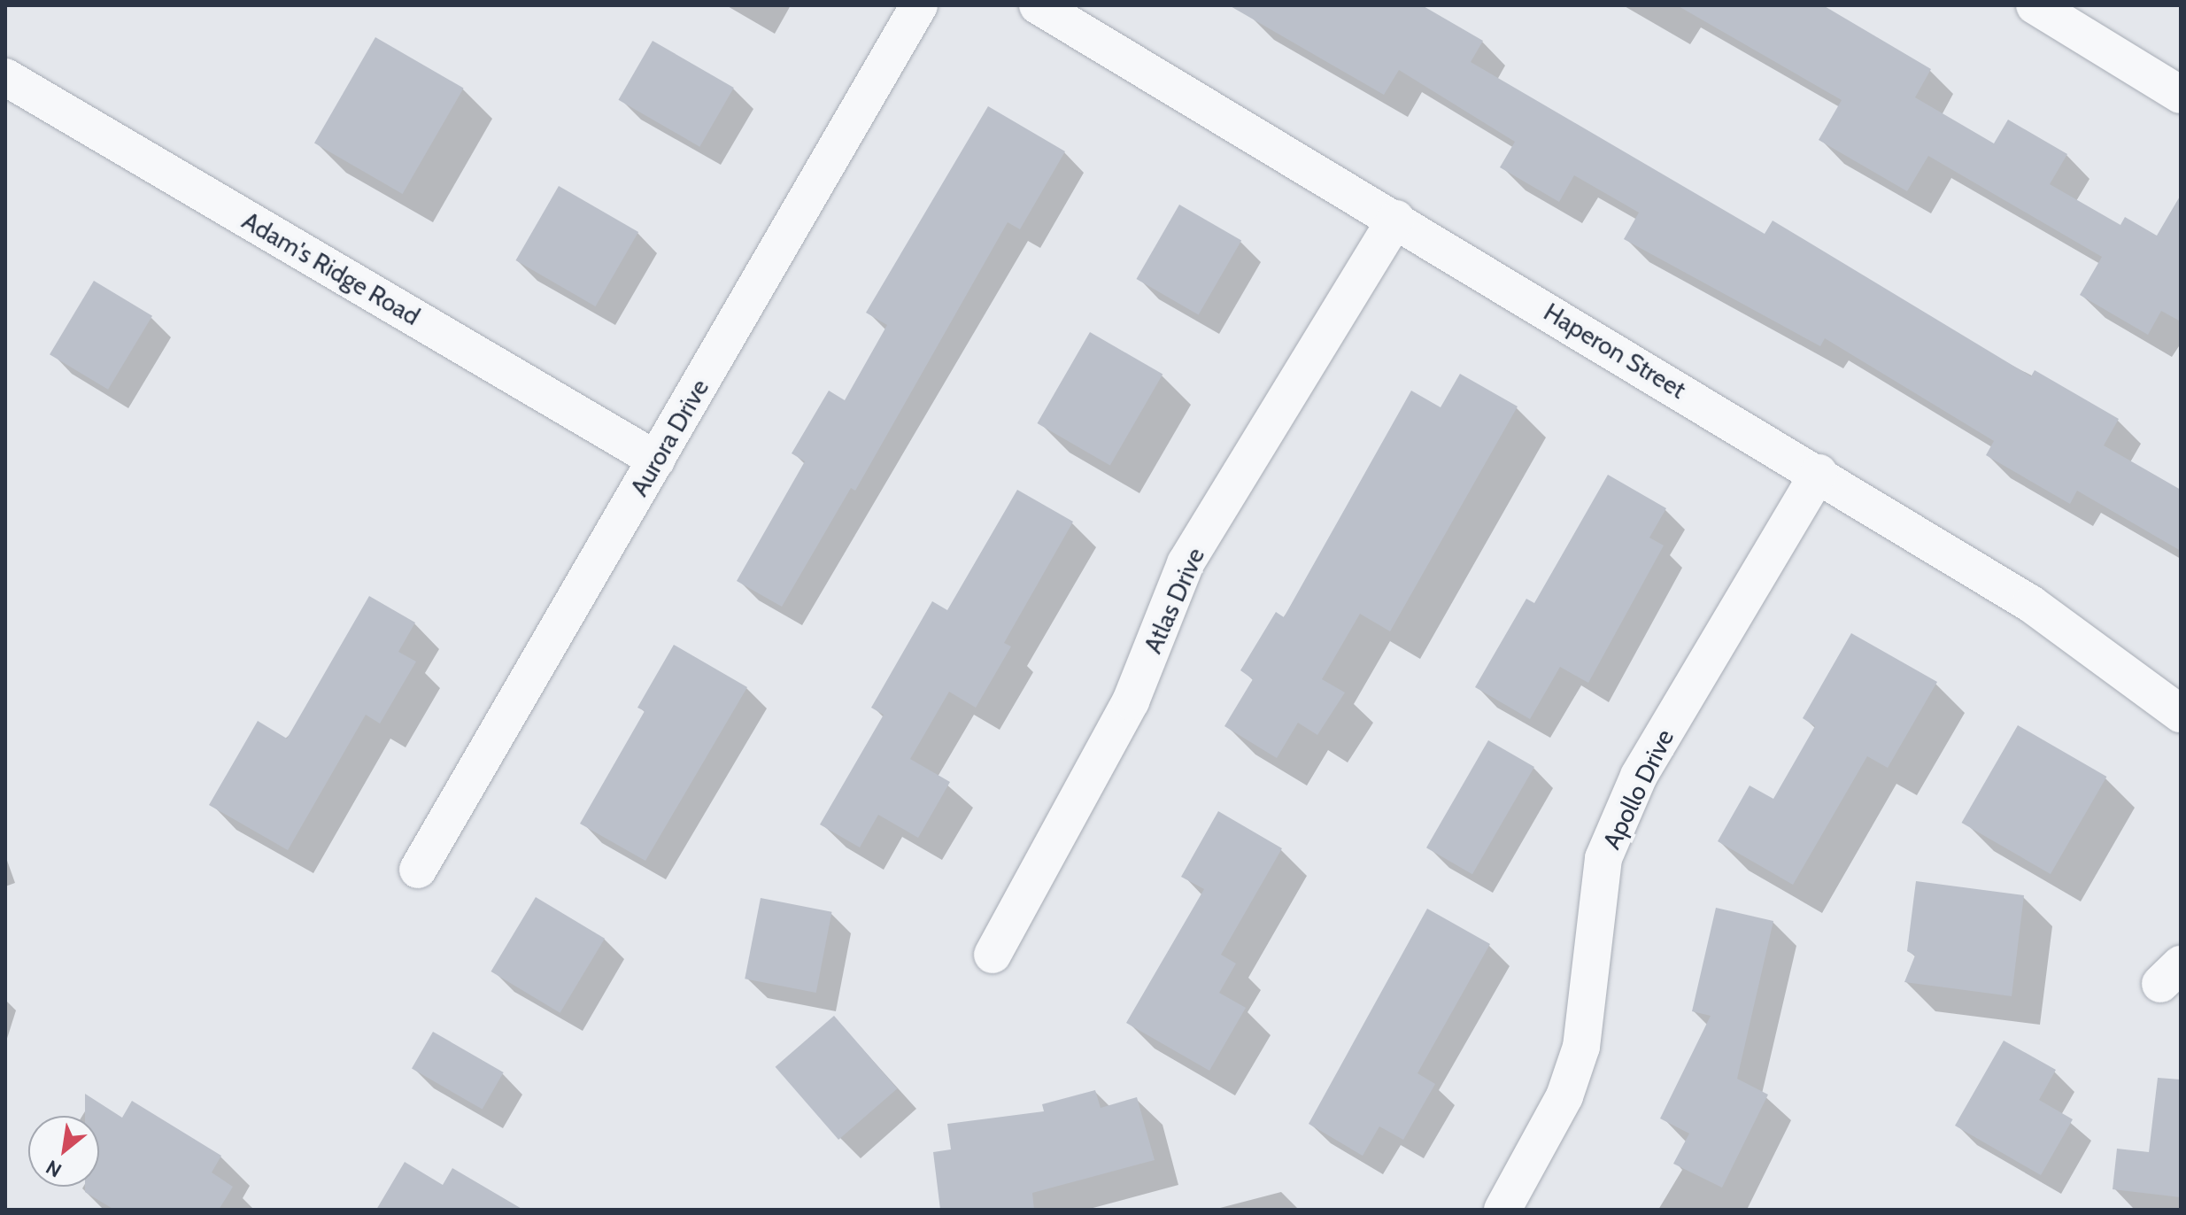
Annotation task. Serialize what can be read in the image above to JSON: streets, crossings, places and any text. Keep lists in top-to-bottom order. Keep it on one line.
{"streets":{"street":["Adam's Ridge Road","Haperon Street","Aurora Drive","Atlas Drive","Apollo Drive"]},"crossings":[["Adam's Ridge Road","Aurora Drive"],["Haperon Street","Atlas Drive"],["Haperon Street","Apollo Drive"]],"north":"bottom left"}
